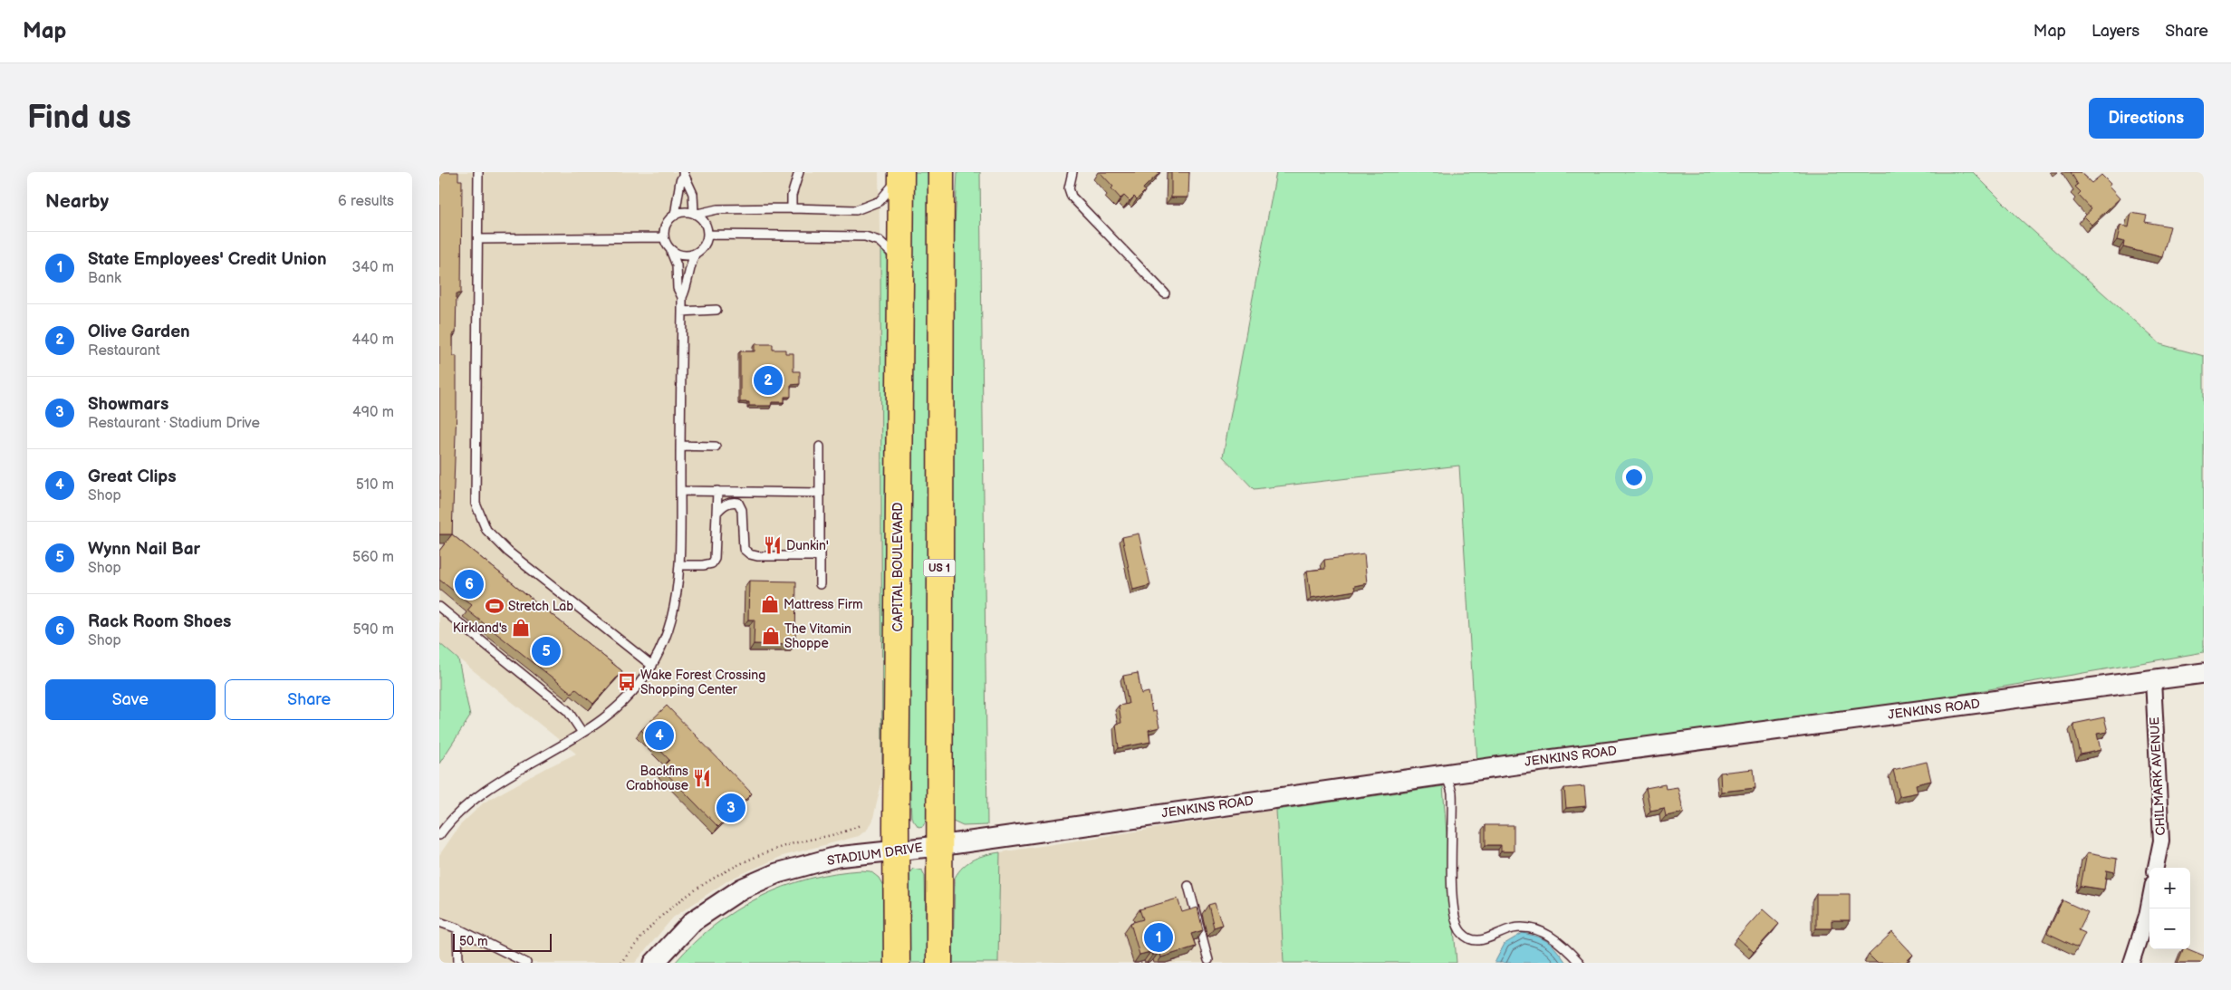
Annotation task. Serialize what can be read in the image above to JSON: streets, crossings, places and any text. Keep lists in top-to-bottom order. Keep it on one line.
{"streets":{"highway":["CAPITAL BOULEVARD","US 1"],"street":["JENKINS ROAD","CHILMARK AVENUE","STADIUM DRIVE"]},"crossings":[["CAPITAL BOULEVARD","STADIUM DRIVE"],["US 1","JENKINS ROAD"],["US 1","STADIUM DRIVE"],["JENKINS ROAD","CHILMARK AVENUE"],["JENKINS ROAD","STADIUM DRIVE"]],"places":{"restaurant":["Dunkin'","Backfins Crabhouse"],"shop":["Mattress Firm","Kirkland's","The Vitamin Shoppe"],"sports":["Stretch Lab"],"bus stop":["Wake Forest Crossing Shopping Center"]},"scale_bar":"50 m","page":{"header":"Map","nav":["Map","Layers","Share"],"buttons":["Directions",["Save","Share"]],"title":"Find us","heading":["Nearby","6 results"],"list":[{"mark":"1","name":"State Employees' Credit Union","note":"Bank","value":"340 m"},{"mark":"2","name":"Olive Garden","note":"Restaurant","value":"440 m"},{"mark":"3","name":"Showmars","note":"Restaurant · Stadium Drive","value":"490 m"},{"mark":"4","name":"Great Clips","note":"Shop","value":"510 m"},{"mark":"5","name":"Wynn Nail Bar","note":"Shop","value":"560 m"},{"mark":"6","name":"Rack Room Shoes","note":"Shop","value":"590 m"}],"pins":["2","6","5","4","3","1"],"map_buttons":["+","−"],"scale":"50 m"}}
